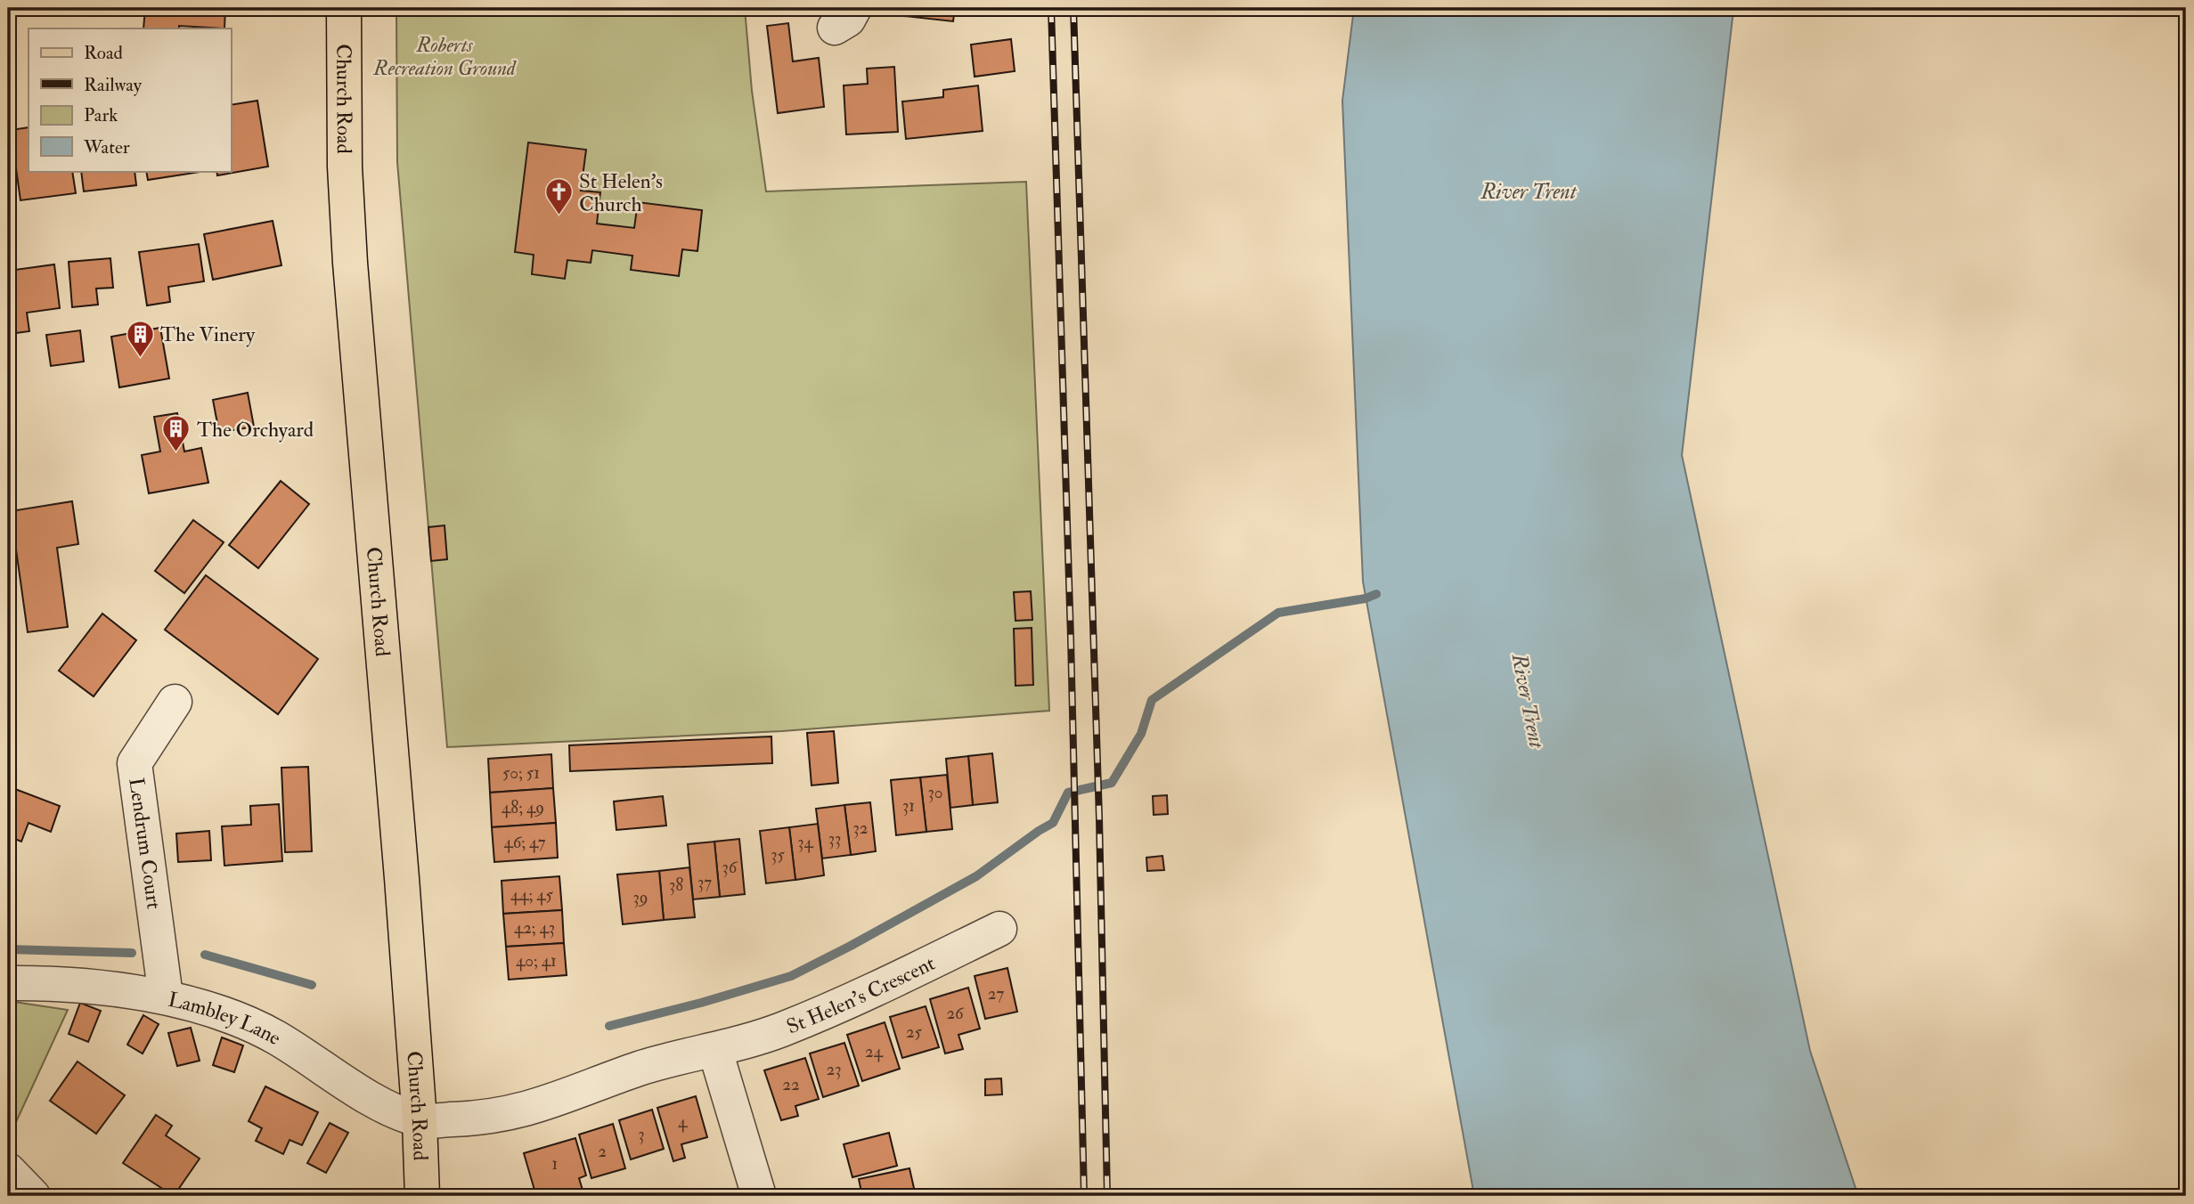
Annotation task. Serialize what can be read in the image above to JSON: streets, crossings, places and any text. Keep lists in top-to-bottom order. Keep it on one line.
{"streets":{"main road":["Church Road"],"street":["Lendrum Court","St Helen's Crescent","Lambley Lane"]},"crossings":[["Church Road","St Helen's Crescent"],["Church Road","Lambley Lane"],["Lendrum Court","Lambley Lane"],["St Helen's Crescent","Lambley Lane"]],"water":["River Trent"],"parks":["Roberts Recreation Ground"],"places":{"church":["St Helen's Church"],"building":["The Vinery","The Orchyard"]},"house_numbers":["50; 51","30","31","48; 49","32","33","46; 47","34","35","36","37","38","44; 45","39","42; 43","40; 41","27","26","25","24","23","22","4","3","2","1"],"legend":["Road","Railway","Park","Water"]}
